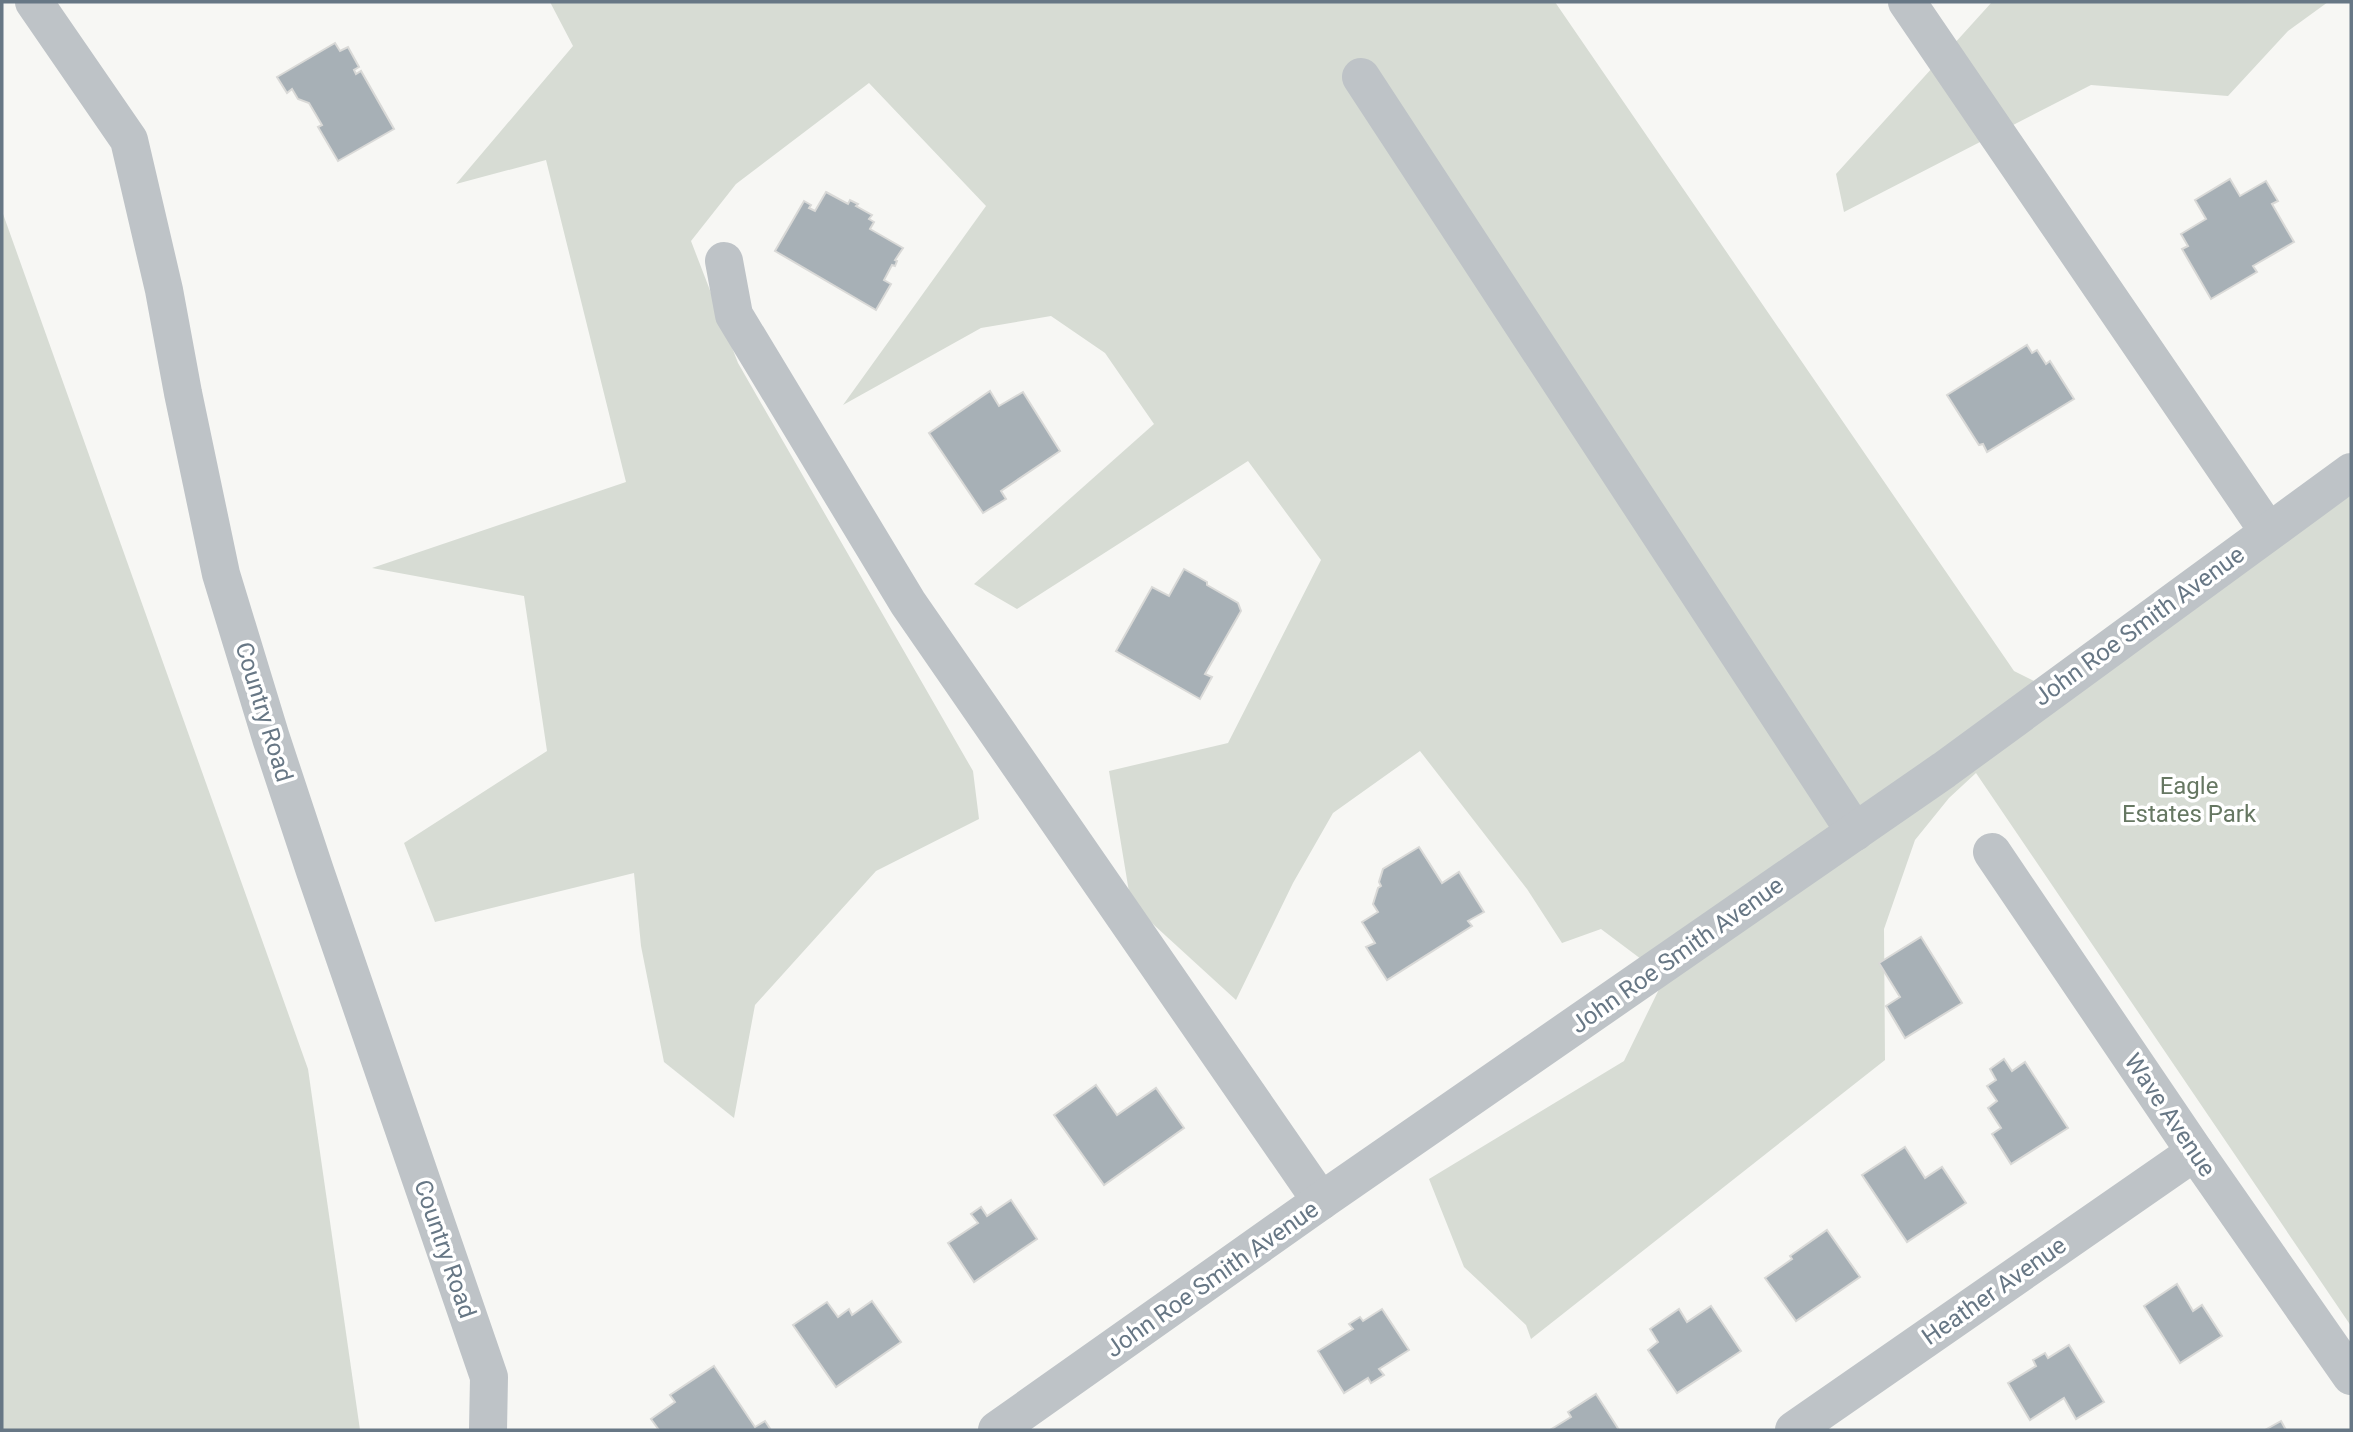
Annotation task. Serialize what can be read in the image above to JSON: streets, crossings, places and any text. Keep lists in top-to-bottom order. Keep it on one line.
{"streets":{"street":["John Roe Smith Avenue","Country Road","Wave Avenue","Heather Avenue"]},"crossings":[["Wave Avenue","Heather Avenue"]],"parks":["Eagle Estates Park"]}
